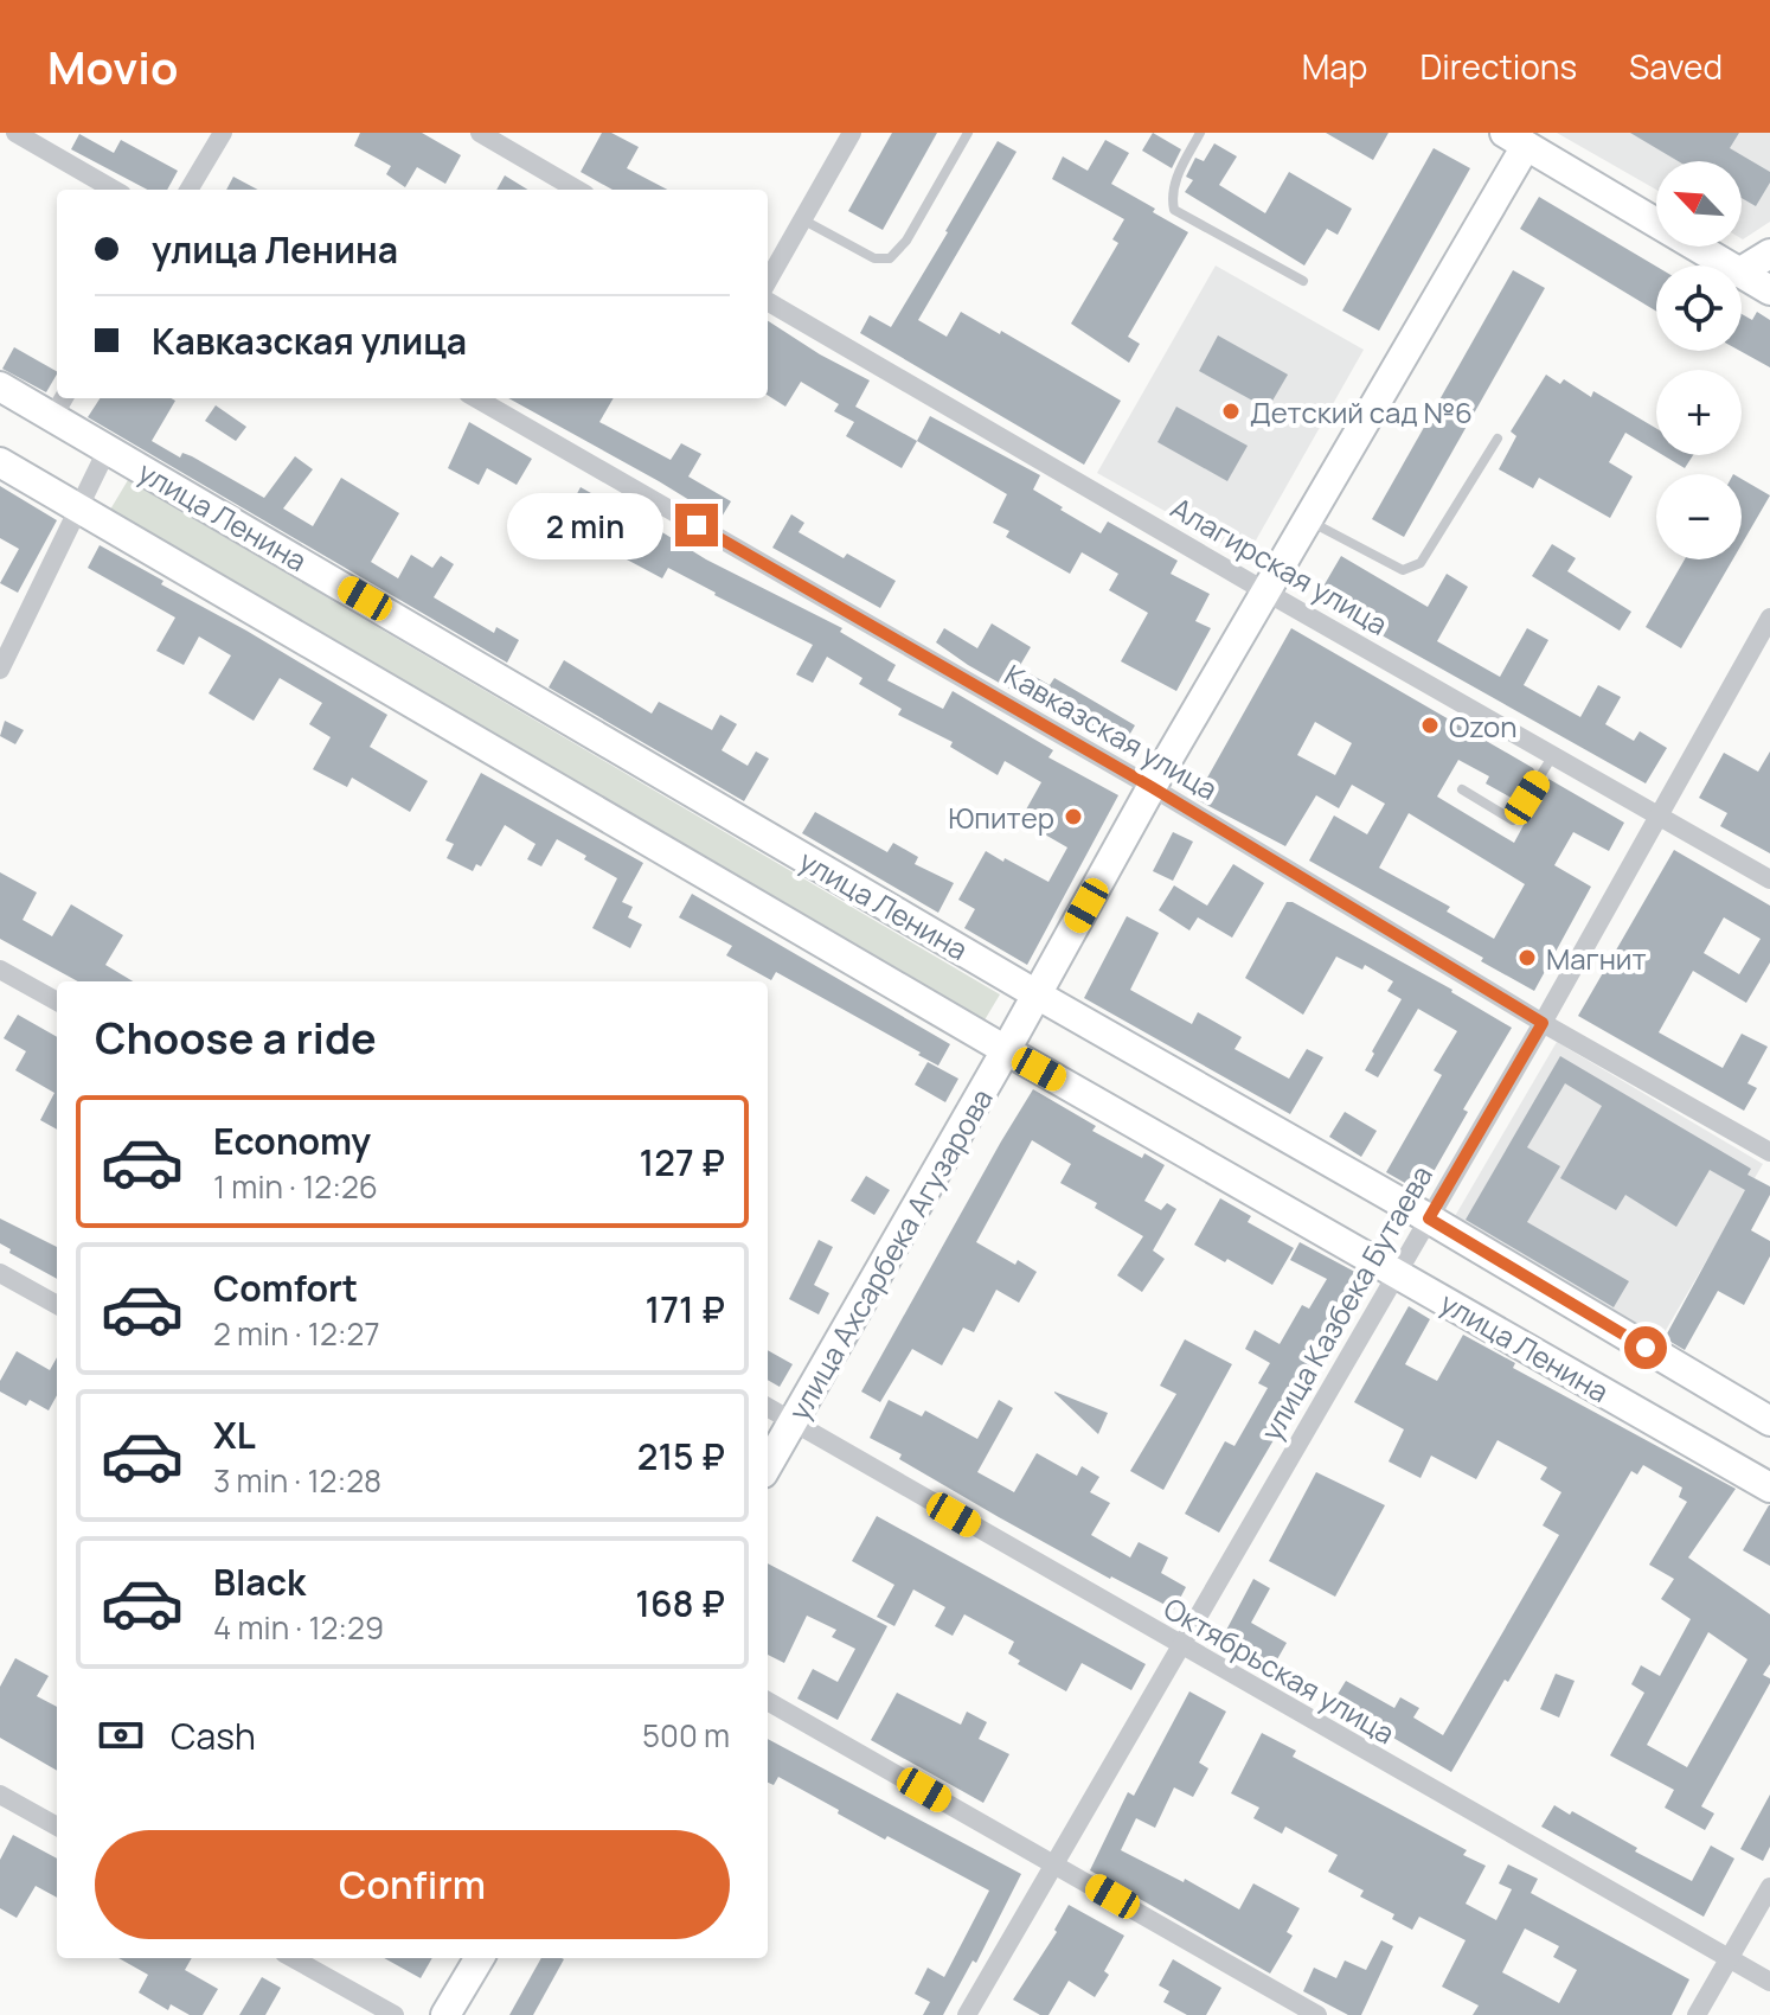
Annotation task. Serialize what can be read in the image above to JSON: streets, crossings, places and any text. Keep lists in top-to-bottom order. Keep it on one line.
{"streets":{"street":["улица Ленина","Алагирская улица","Кавказская улица","улица Ахсарбека Агузарова","улица Казбека Бутаева","Октябрьская улица"]},"crossings":[["улица Ленина","улица Ахсарбека Агузарова"],["улица Ленина","улица Казбека Бутаева"],["Алагирская улица","улица Ахсарбека Агузарова"],["Алагирская улица","улица Казбека Бутаева"],["Кавказская улица","улица Ахсарбека Агузарова"],["Кавказская улица","улица Казбека Бутаева"],["улица Ахсарбека Агузарова","Октябрьская улица"],["улица Казбека Бутаева","Октябрьская улица"]],"places":["Детский сад №6","Ozon","Юпитер","Магнит"],"north":"top left","page":{"header":"Movio","nav":["Map","Directions","Saved"],"map_buttons":["+","−"],"banner":["улица Ленина","Кавказская улица"],"bubble":"2 min","heading":"Choose a ride","list":[{"name":"Economy","note":"1 min · 12:26","value":"127 ₽"},{"name":"Comfort","note":"2 min · 12:27","value":"171 ₽"},{"name":"XL","note":"3 min · 12:28","value":"215 ₽"},{"name":"Black","note":"4 min · 12:29","value":"168 ₽"}],"pay":["Cash","500 m"],"buttons":"Confirm"}}
